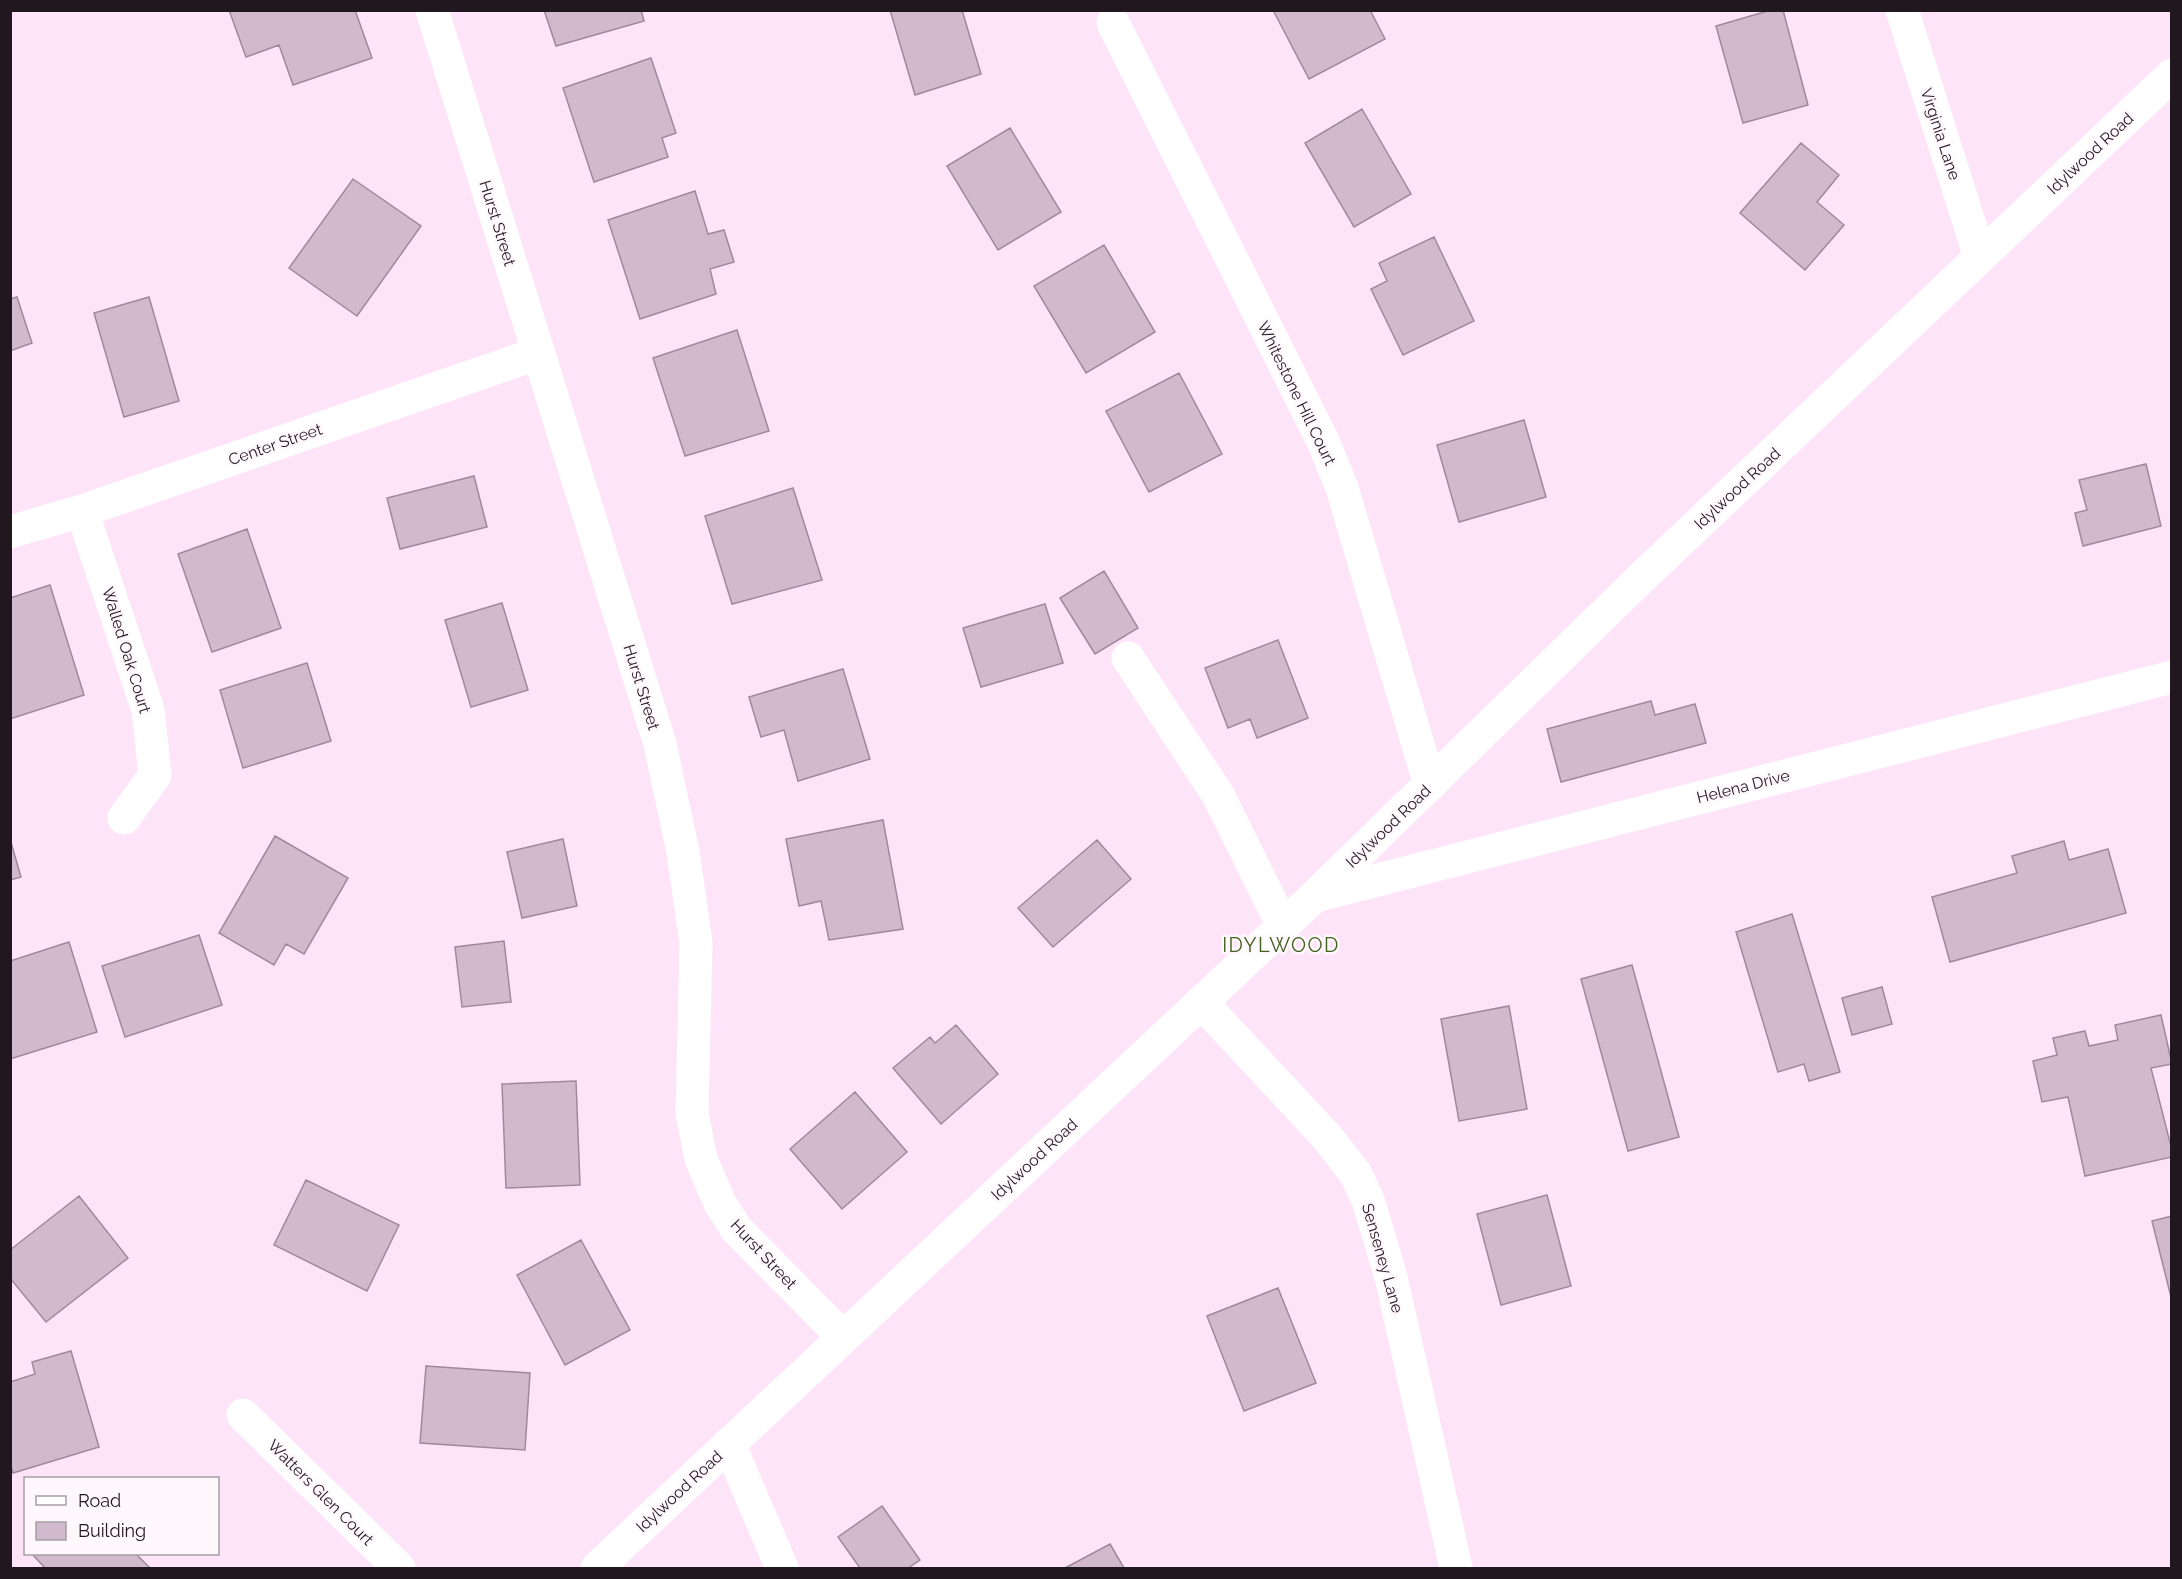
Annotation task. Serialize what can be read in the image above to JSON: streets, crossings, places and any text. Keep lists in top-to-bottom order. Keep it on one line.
{"streets":{"street":["Virginia Lane","Idylwood Road","Hurst Street","Whitestone Hill Court","Center Street","Walled Oak Court","Helena Drive","Senseney Lane","Watters Glen Court"]},"crossings":[["Virginia Lane","Idylwood Road"],["Idylwood Road","Hurst Street"],["Idylwood Road","Whitestone Hill Court"],["Idylwood Road","Helena Drive"],["Idylwood Road","Senseney Lane"],["Hurst Street","Center Street"],["Center Street","Walled Oak Court"]],"districts":["IDYLWOOD"],"legend":["Road","Building"]}
